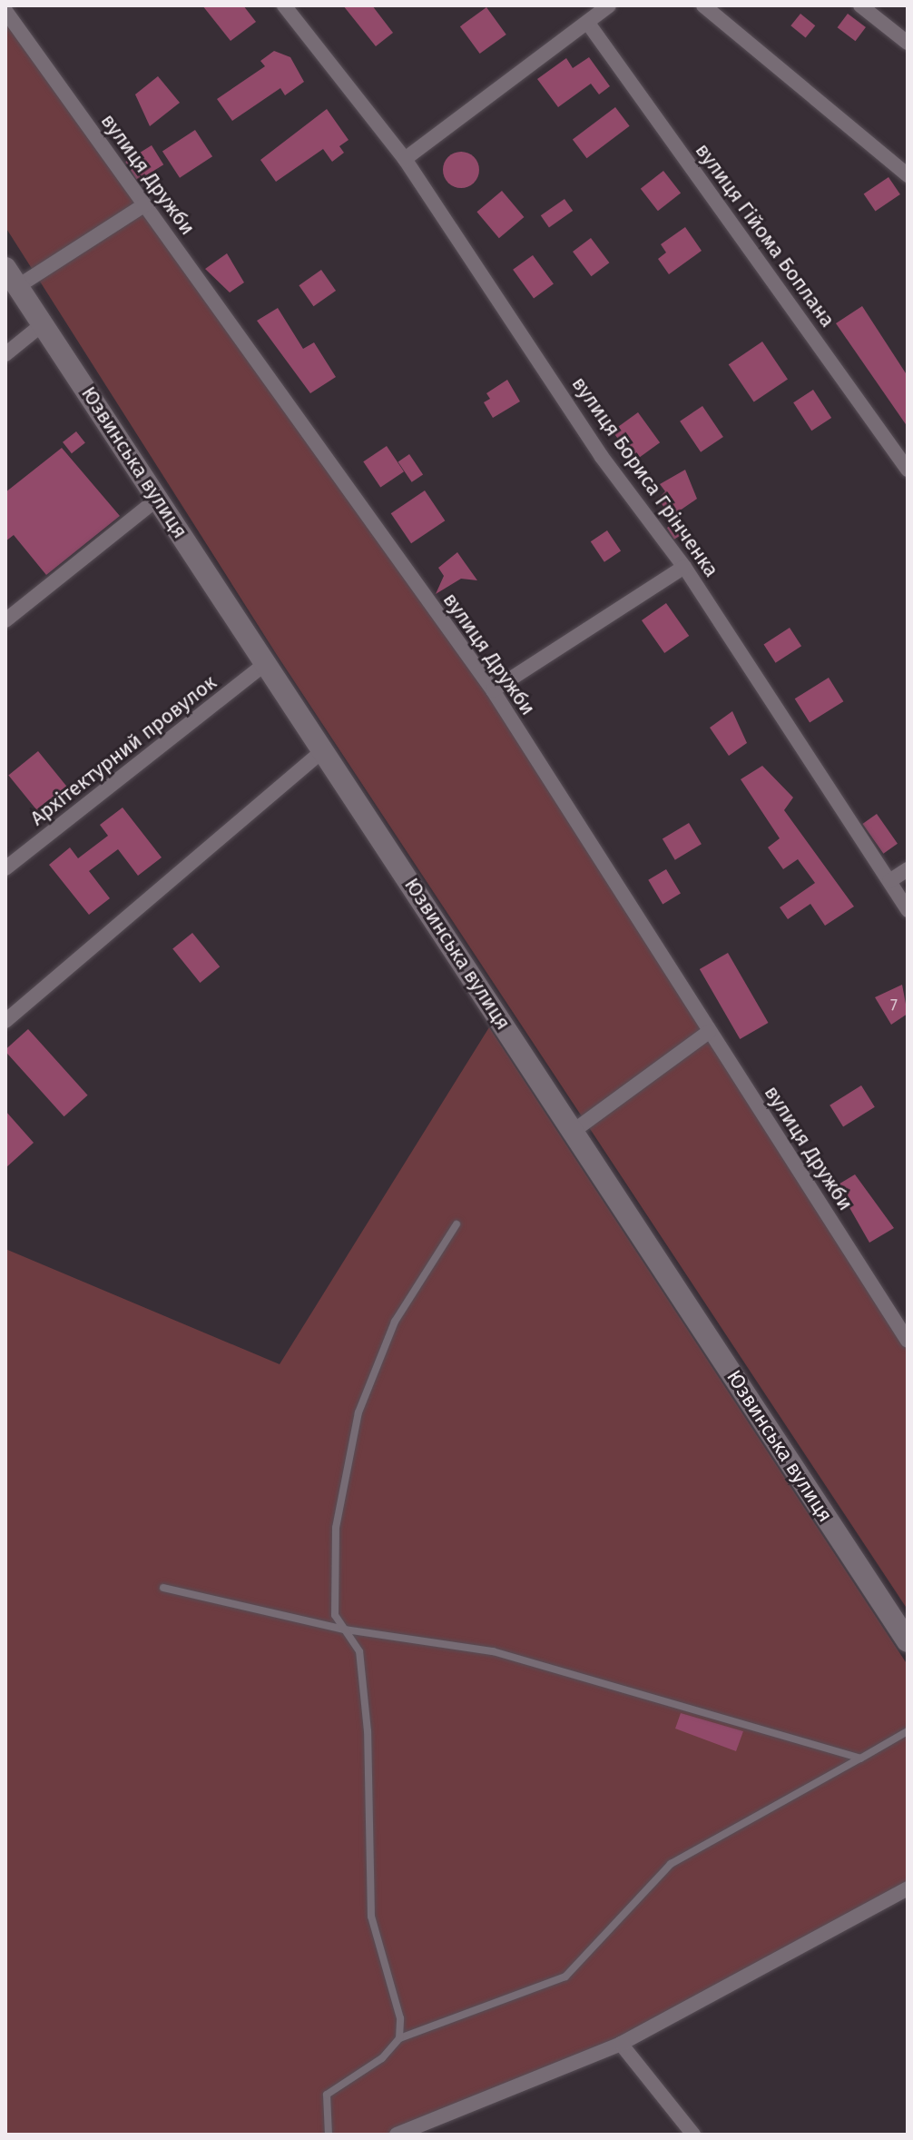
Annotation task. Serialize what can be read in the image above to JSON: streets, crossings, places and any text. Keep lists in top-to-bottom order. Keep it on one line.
{"streets":{"main road":["Юзвинська вулиця"],"street":["вулиця Дружби","вулиця Гійома Боплана","вулиця Бориса Грінченка","Архітектурний провулок"]},"crossings":[["Юзвинська вулиця","Архітектурний провулок"]],"house_numbers":["7"]}
